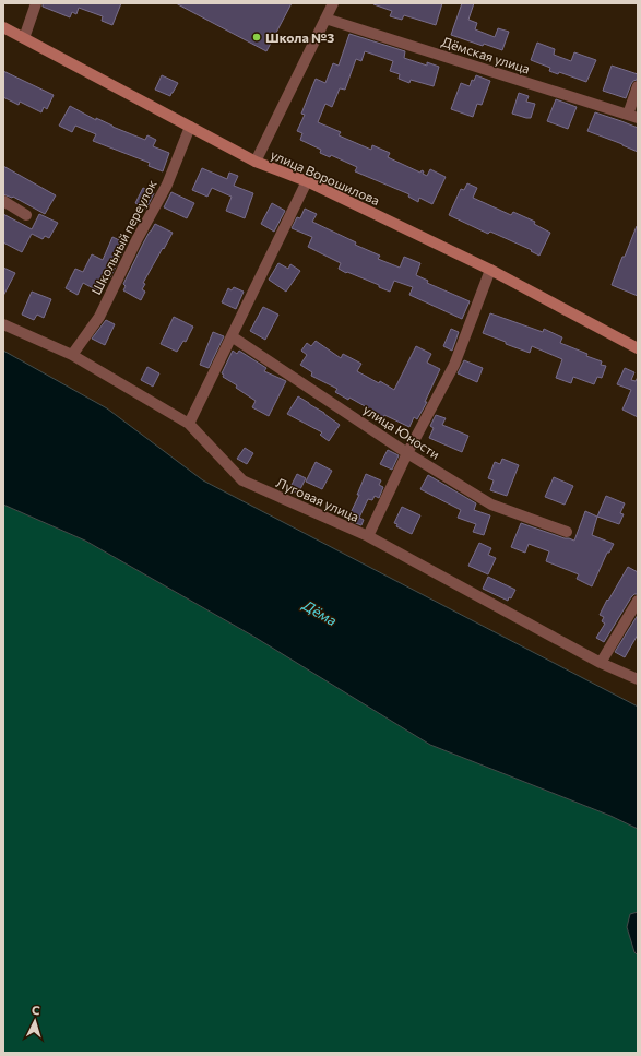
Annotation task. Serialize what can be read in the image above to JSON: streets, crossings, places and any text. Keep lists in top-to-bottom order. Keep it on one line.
{"streets":{"street":["Дёмская улица","улица Ворошилова","Школьный переулок","улица Юности","Луговая улица"]},"crossings":[["улица Ворошилова","Школьный переулок"],["Школьный переулок","Луговая улица"]],"water":["Дёма"],"places":["Школа №3"],"north":"top"}
